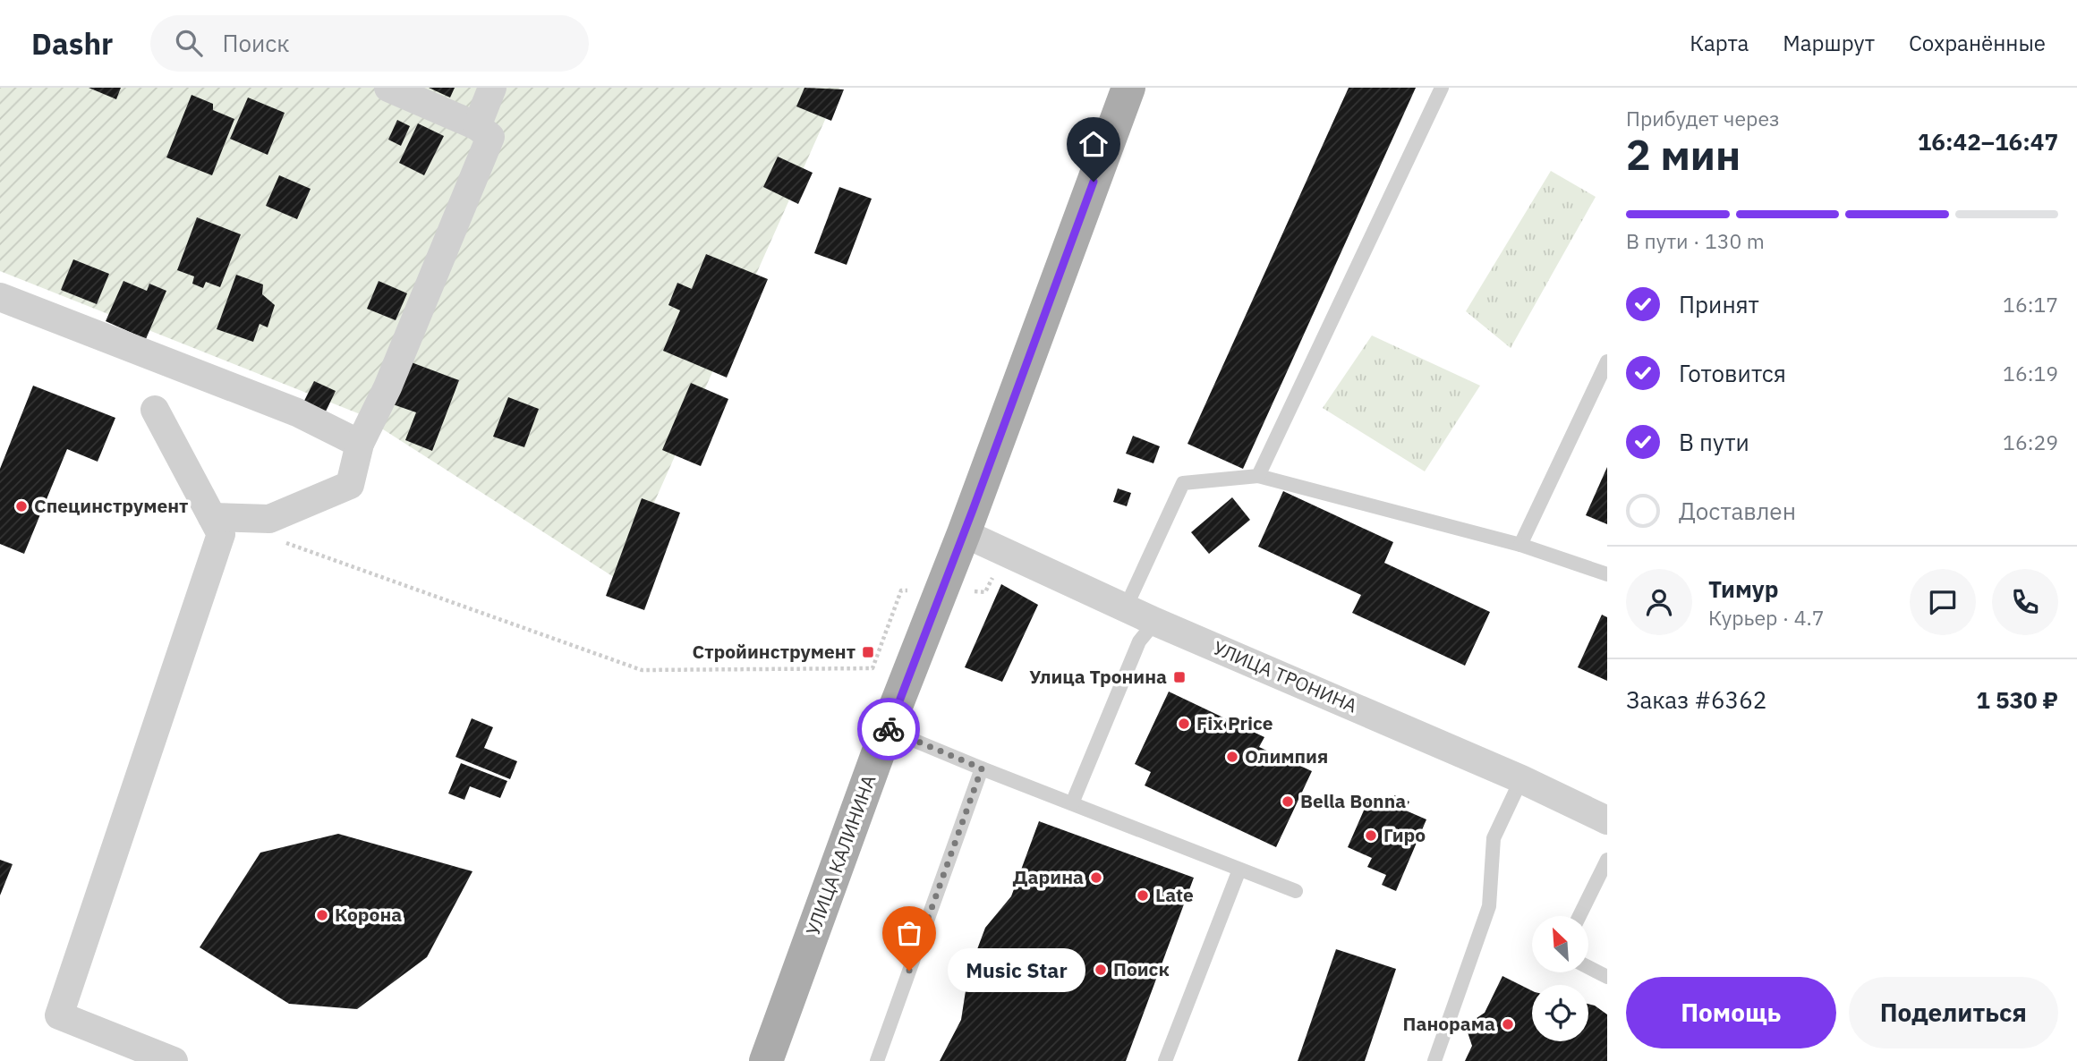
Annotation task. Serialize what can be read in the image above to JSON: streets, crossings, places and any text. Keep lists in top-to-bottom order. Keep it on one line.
{"streets":{"main road":["УЛИЦА КАЛИНИНА"],"street":["УЛИЦА ТРОНИНА"]},"crossings":[["УЛИЦА ТРОНИНА","УЛИЦА КАЛИНИНА"]],"places":{"other":["Специнструмент","Fix Price","Олимпия","Bella Bonna","Гиро","Дарина","Late","Корона","Поиск","Music Star","Панорама"],"transit":["Стройинструмент","Улица Тронина"]},"north":"top left","page":{"header":"Dashr","search":"Поиск","nav":["Карта","Маршрут","Сохранённые"],"heading":["2 мин","Прибудет через","16:42–16:47"],"panel":["Тимур","Курьер · 4.7","Заказ #6362","1 530 ₽"],"bar":"В пути · 130 m","list":[["Принят","16:17"],["Готовится","16:19"],["В пути","16:29"],"Доставлен"],"bubble":"Music Star","buttons":["Помощь","Поделиться"]}}
